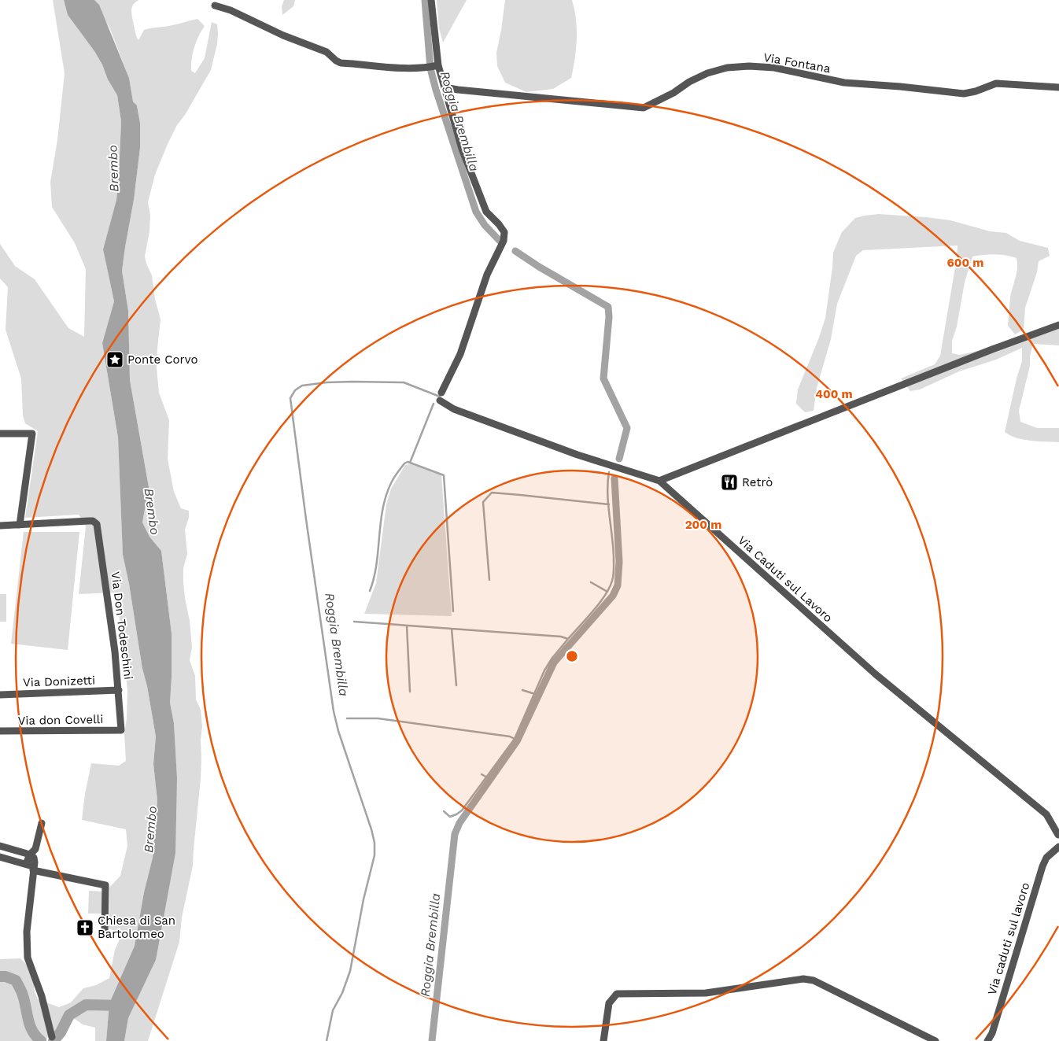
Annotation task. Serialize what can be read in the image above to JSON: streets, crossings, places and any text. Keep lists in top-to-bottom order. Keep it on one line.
{"streets":{"street":["Via Fontana","Via Caduti sul Lavoro","Via Don Todeschini","Via Donizetti","Via don Covelli","Via caduti sul lavoro"]},"crossings":[["Via Don Todeschini","Via Donizetti"],["Via Don Todeschini","Via don Covelli"]],"water":["Roggia Brembilla","Brembo"],"places":{"place":["Ponte Corvo"],"restaurant":["Retrò"],"church":["Chiesa di San Bartolomeo"]},"rings":["600 m","400 m","200 m"]}
